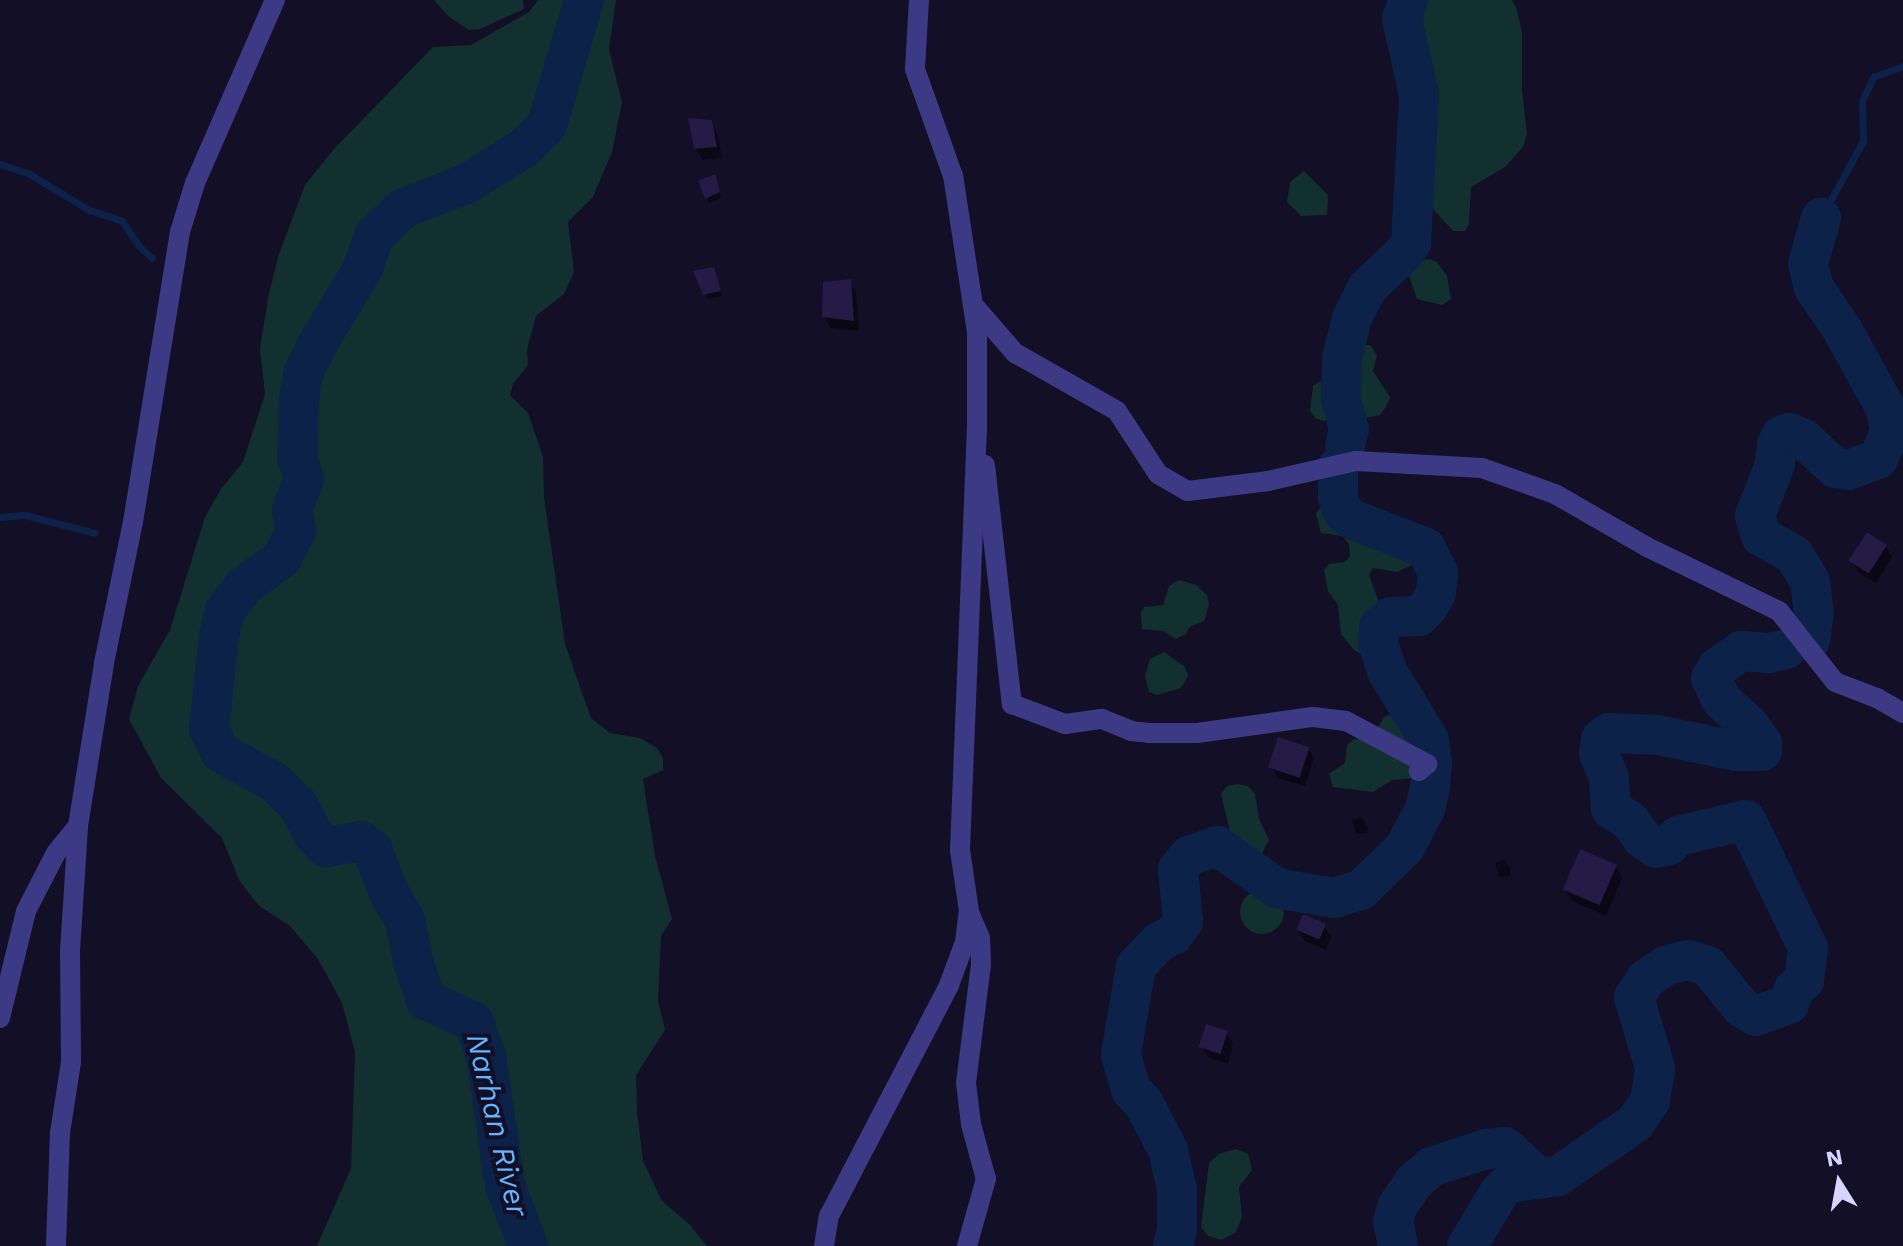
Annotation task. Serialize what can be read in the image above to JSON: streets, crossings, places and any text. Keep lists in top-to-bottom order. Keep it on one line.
{"water":["Narhan River"],"north":"top"}
